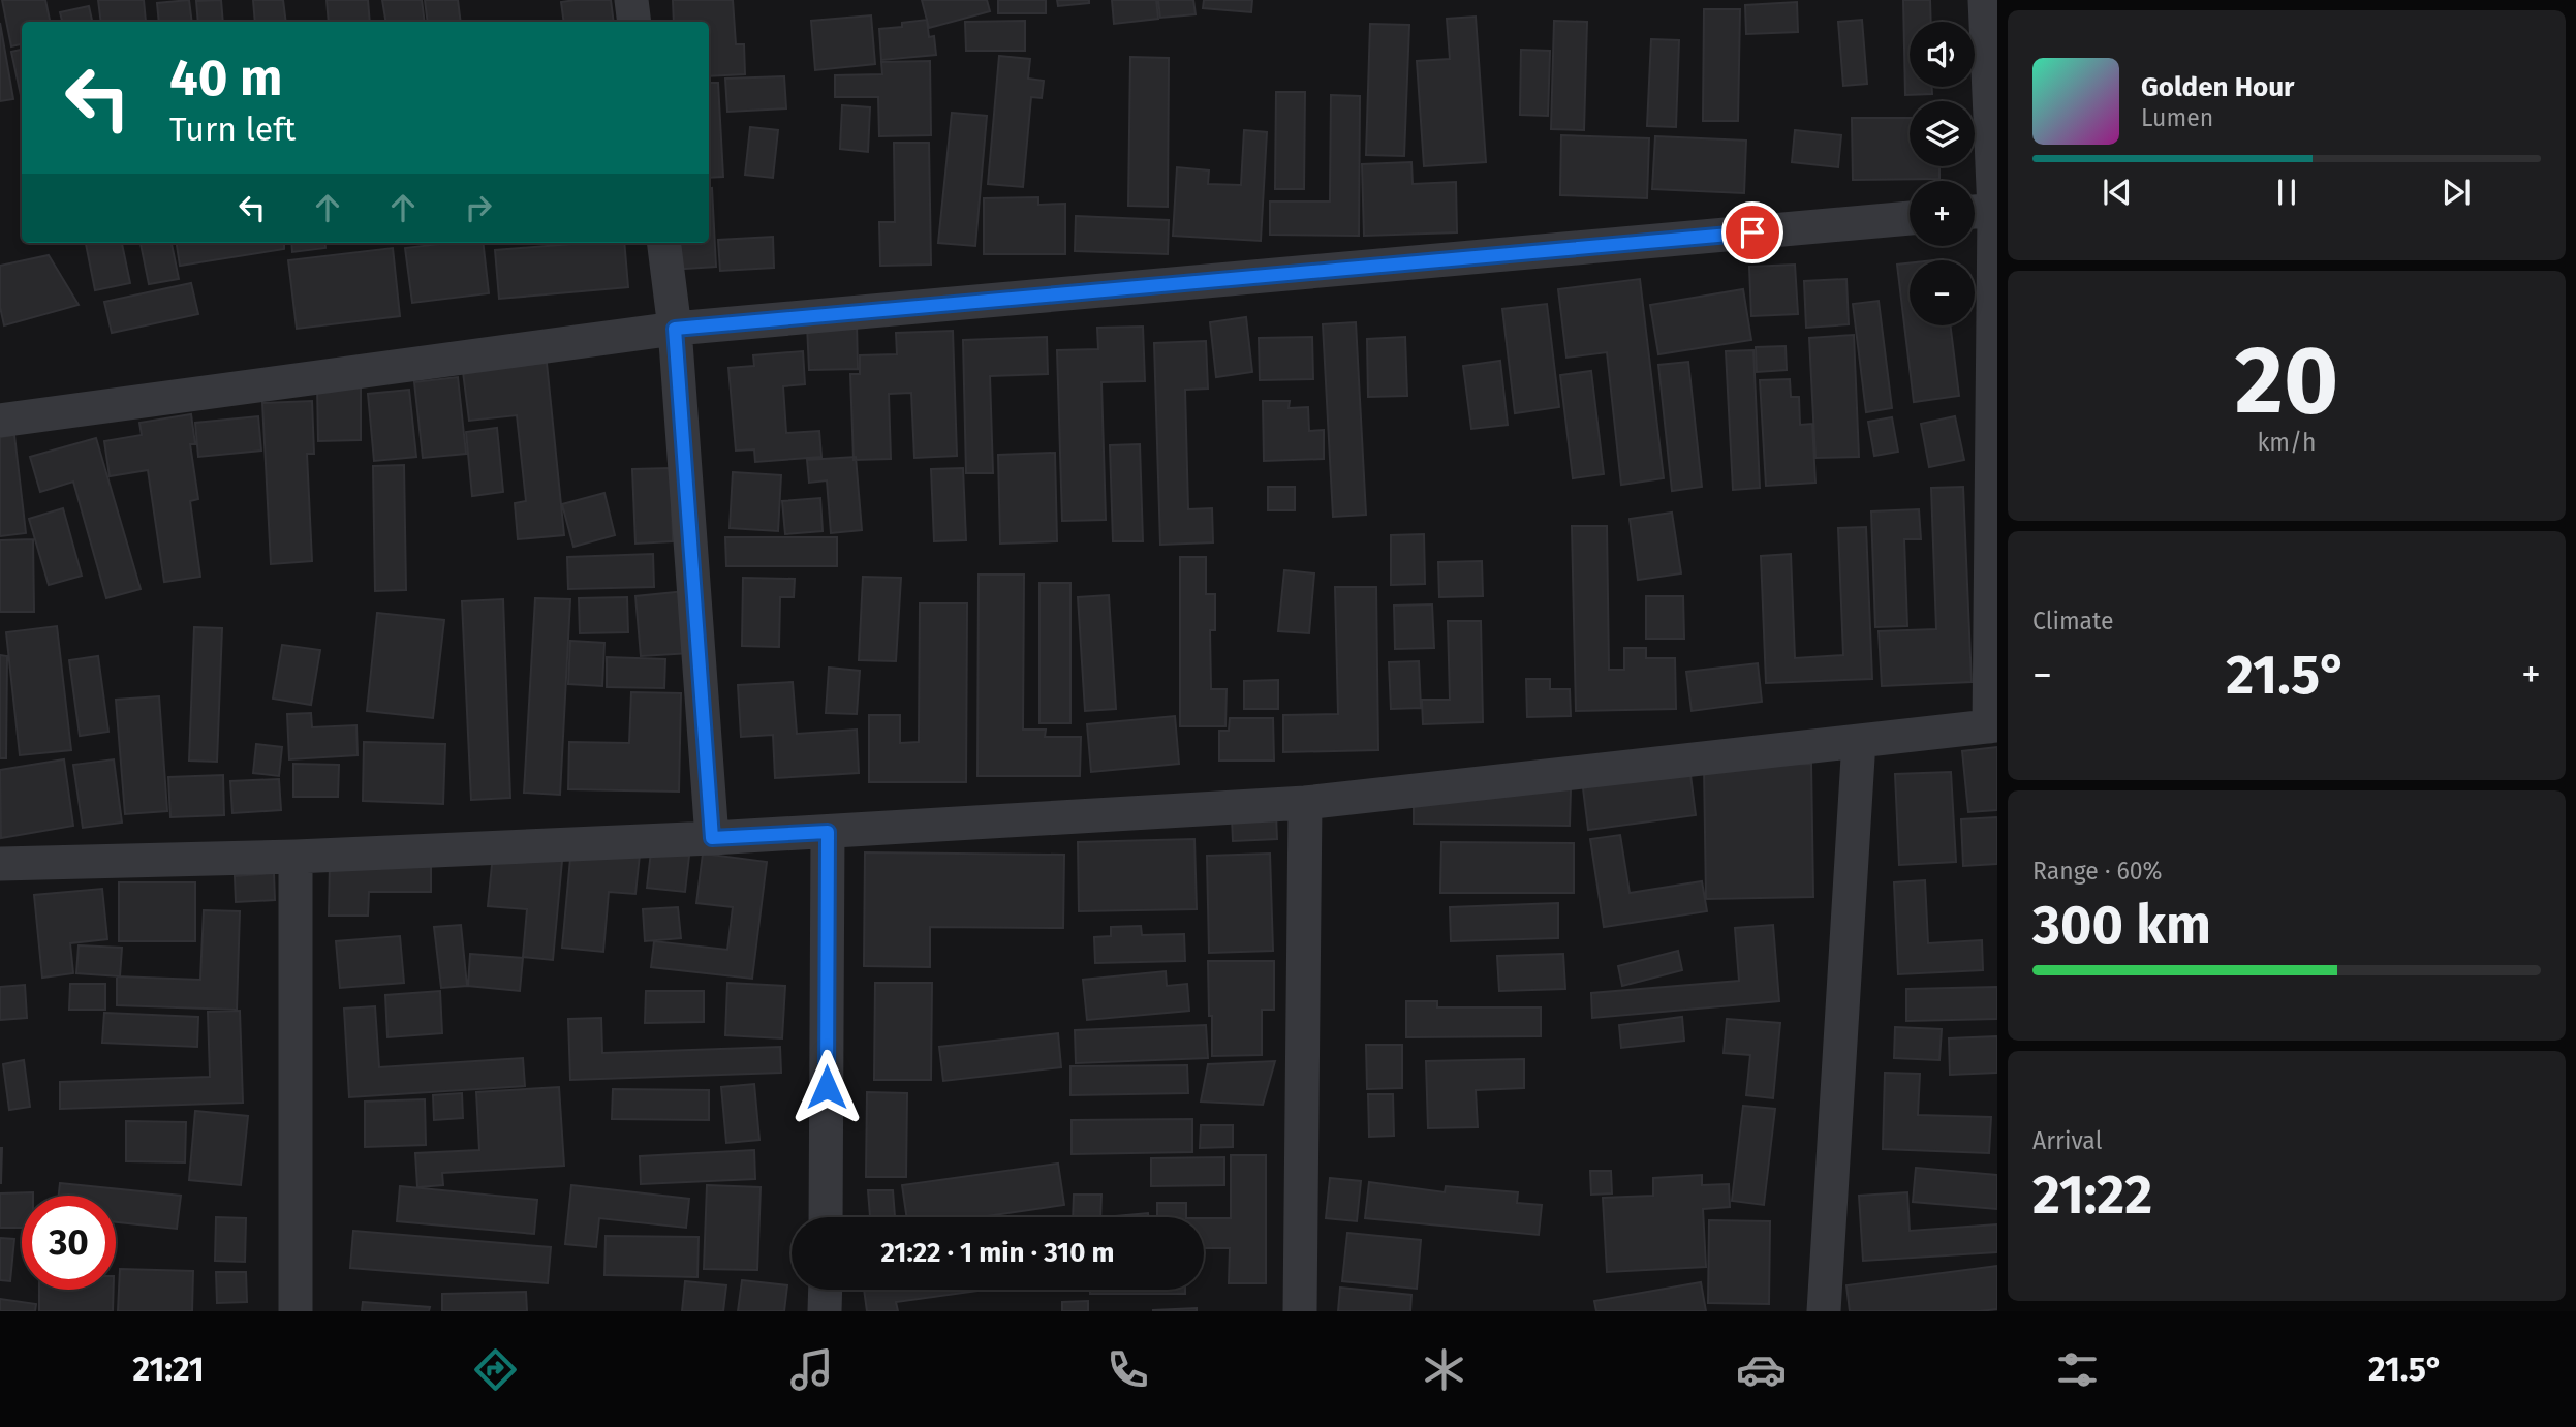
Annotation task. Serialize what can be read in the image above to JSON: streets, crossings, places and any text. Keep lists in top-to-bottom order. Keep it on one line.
{"page":{"map_buttons":["+","−"],"turn":["40 m","Turn left"],"song":["Golden Hour","Lumen"],"tile":[["20","km/h"],"Climate",["Range · 60%","300 km"],["Arrival","21:22"]],"heat":["−","21.5°","+"],"limit":"30","trip":"21:22 · 1 min · 310 m","tabs":["21:21","21.5°"]}}
